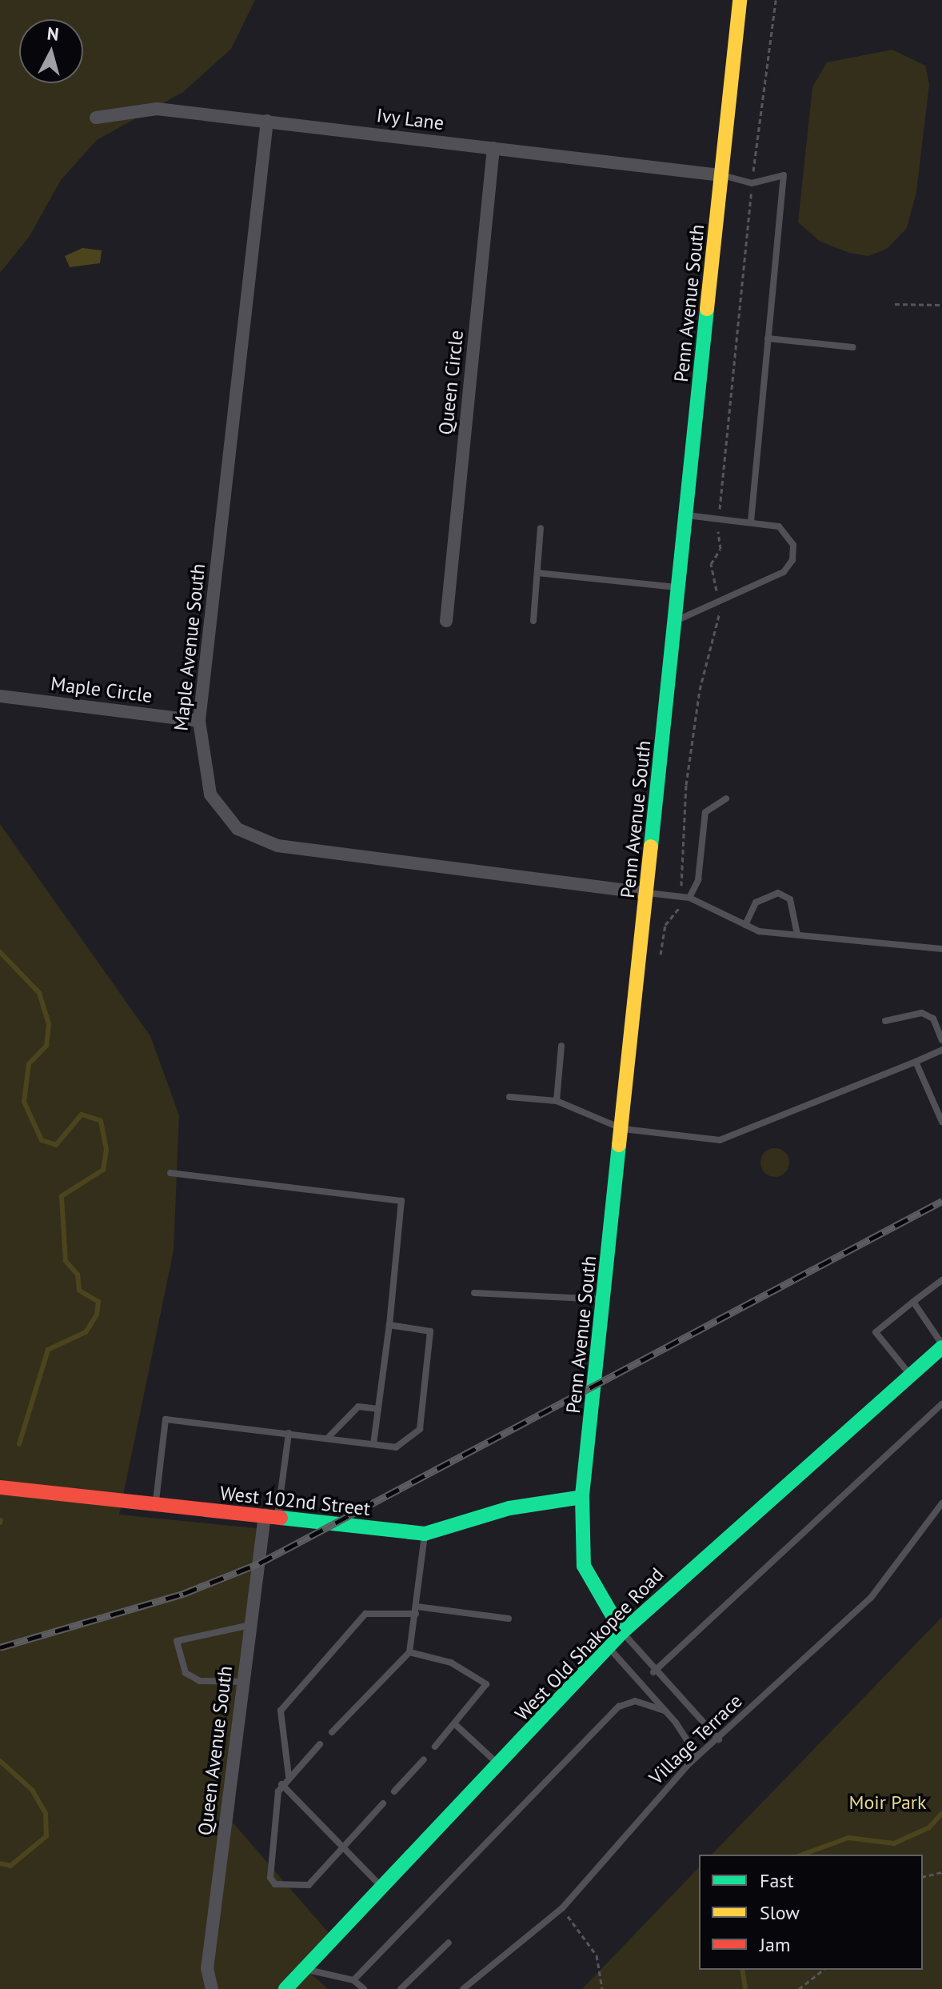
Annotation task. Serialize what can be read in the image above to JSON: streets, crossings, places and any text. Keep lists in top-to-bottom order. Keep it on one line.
{"streets":{"main road":["Penn Avenue South","West 102nd Street","West Old Shakopee Road"],"street":["Ivy Lane","Queen Circle","Maple Avenue South","Maple Circle","Queen Avenue South"],"lane":["Village Terrace"]},"crossings":[["Ivy Lane","Penn Avenue South"],["Ivy Lane","Queen Circle"],["Ivy Lane","Maple Avenue South"],["Penn Avenue South","Maple Avenue South"],["Penn Avenue South","West 102nd Street"],["Penn Avenue South","West Old Shakopee Road"],["Maple Avenue South","Maple Circle"],["West 102nd Street","Queen Avenue South"]],"parks":["Moir Park"],"legend":["Fast","Slow","Jam"],"north":"top"}
